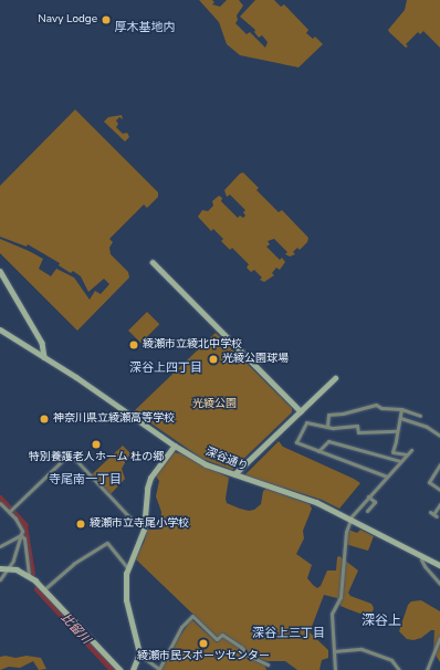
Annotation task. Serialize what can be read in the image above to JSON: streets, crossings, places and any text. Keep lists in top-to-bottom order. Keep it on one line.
{"streets":{"street":["深谷通り"]},"districts":["厚木基地内","深谷上四丁目","寺尾南一丁目","深谷上","深谷上三丁目"],"water":["比留川"],"parks":["光綾公園"],"places":["Navy Lodge","綾瀬市立綾北中学校","光綾公園球場","神奈川県立綾瀬高等学校","特別養護老人ホーム 杜の郷","綾瀬市立寺尾小学校","綾瀬市民スポーツセンター"]}
